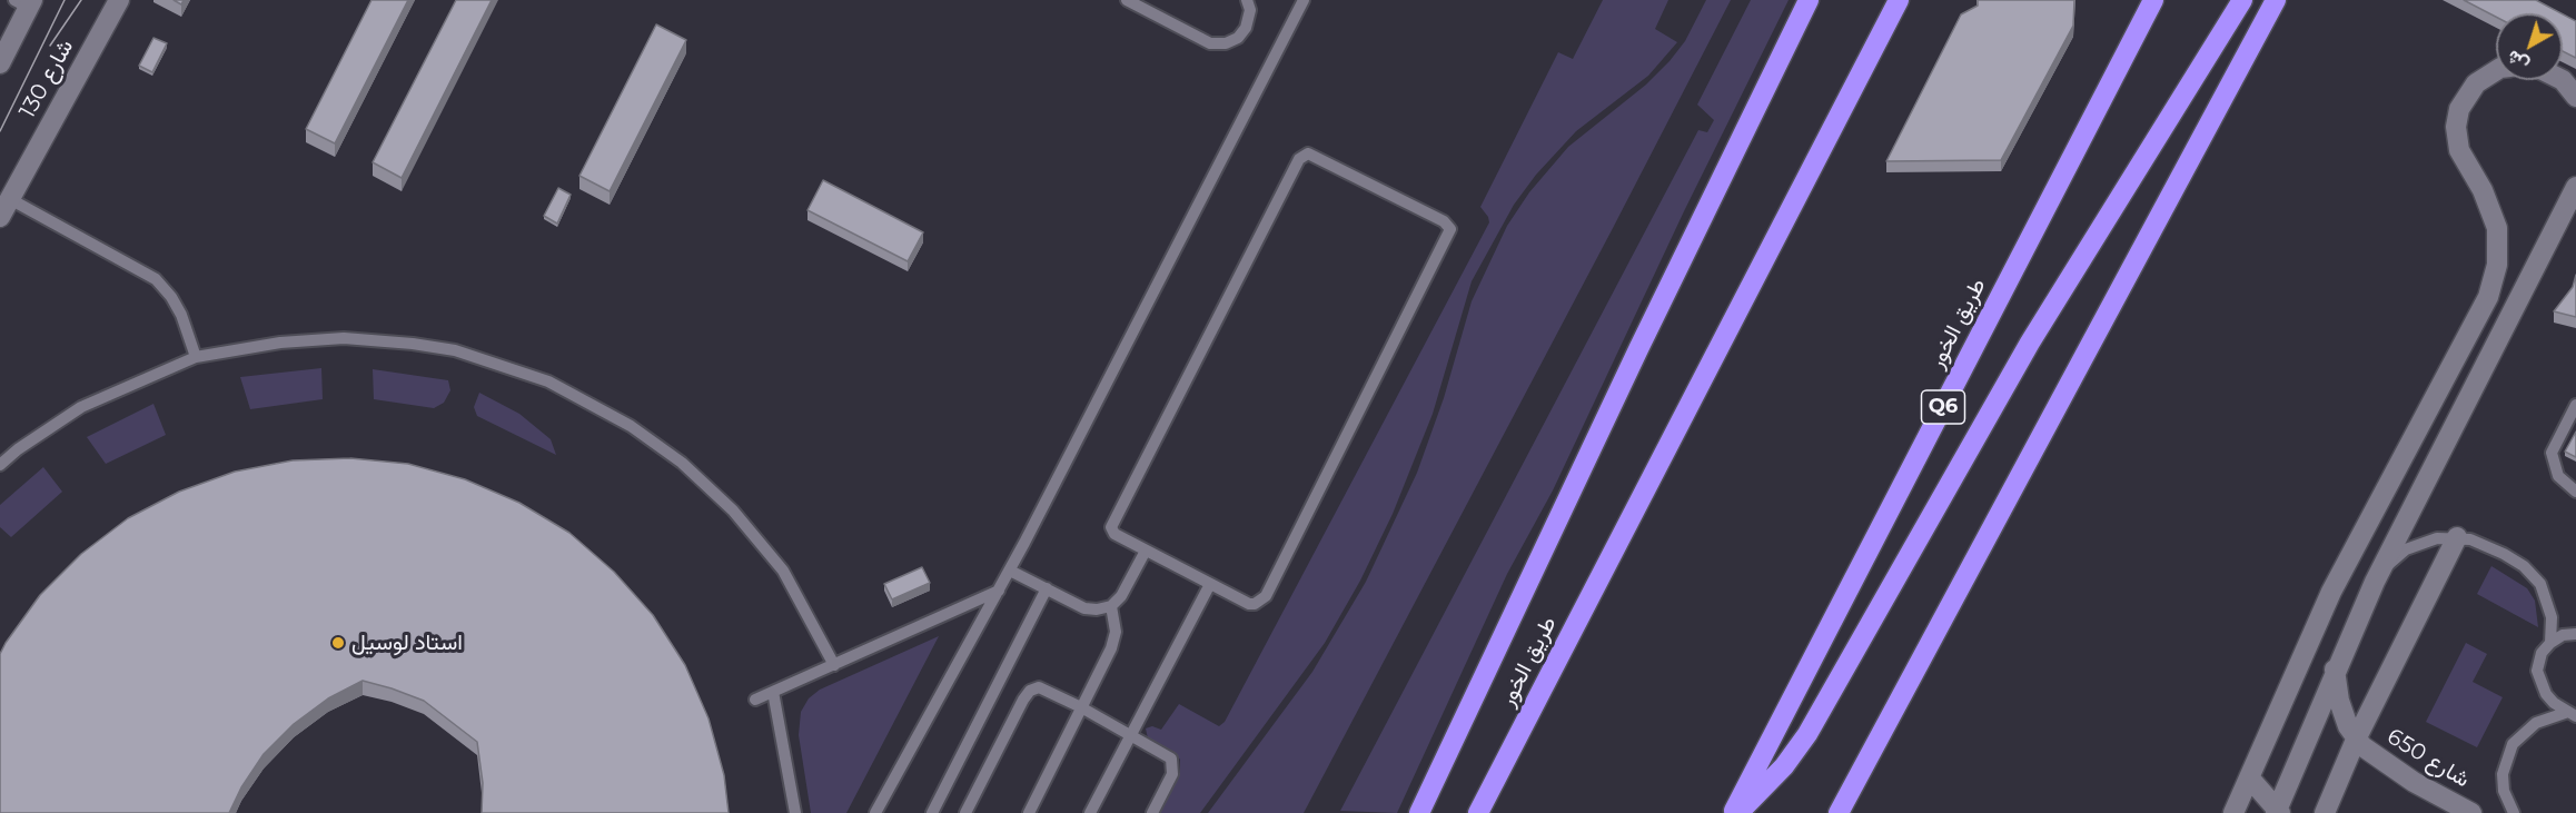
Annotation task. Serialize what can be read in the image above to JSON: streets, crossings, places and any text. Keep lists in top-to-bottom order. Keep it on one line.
{"streets":{"highway":["طريق الخور","Q6"],"street":["شارع 130","شارع 650"]},"places":["استاد لوسيل"],"north":"bottom left"}
